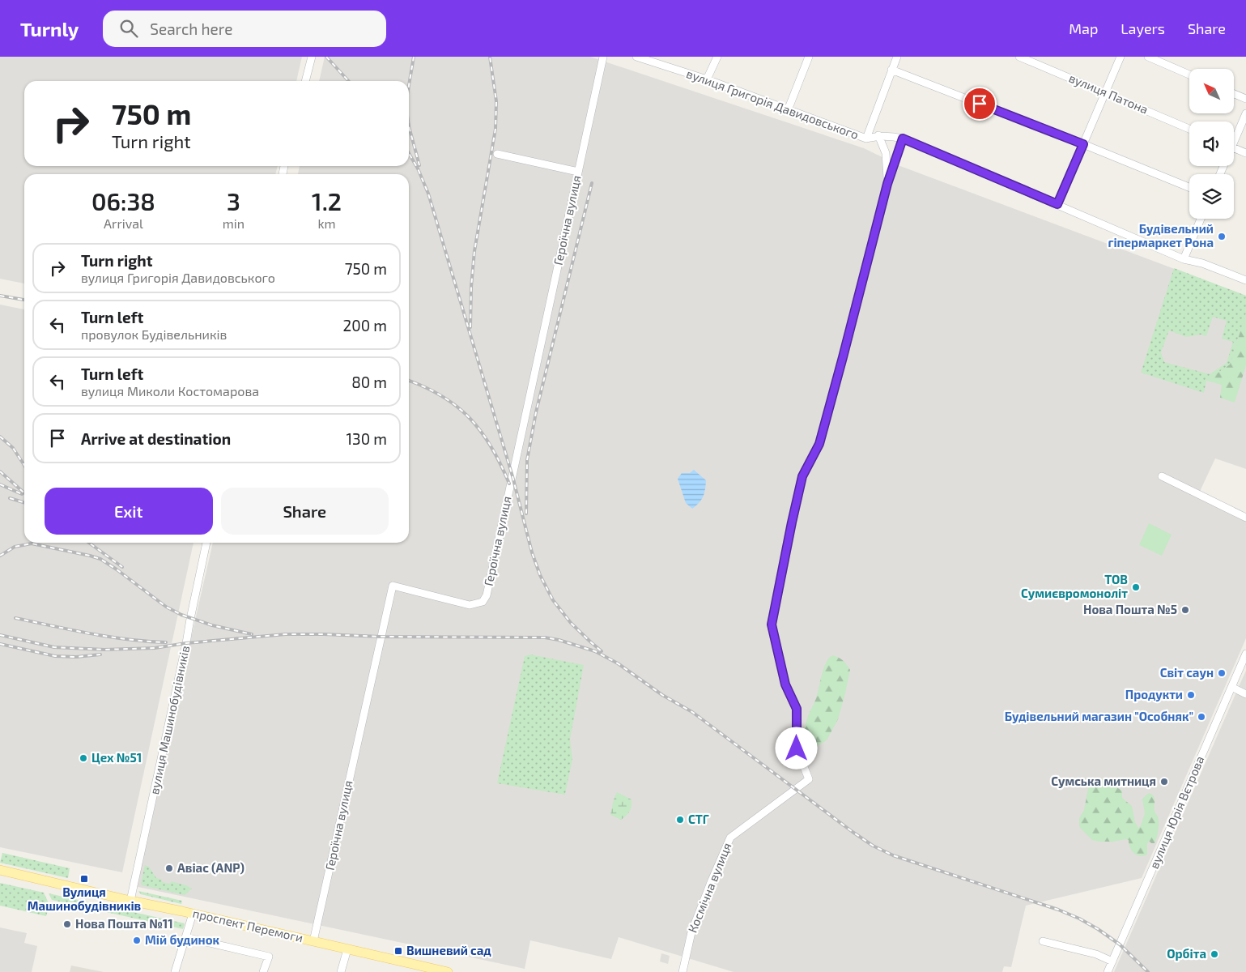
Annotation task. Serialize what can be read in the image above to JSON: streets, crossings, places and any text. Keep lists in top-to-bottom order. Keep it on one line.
{"streets":{"main road":["проспект Перемоги"],"street":["вулиця Патона","вулиця Григорія Давидовського","Героїчна вулиця","вулиця Машинобудівників","вулиця Юрія Вєтрова","Космічна вулиця"]},"crossings":[["вулиця Григорія Давидовського","Космічна вулиця"],["Героїчна вулиця","проспект Перемоги"],["вулиця Машинобудівників","проспект Перемоги"]],"places":{"other":["Будівельний гіпермаркет Рона","ТОВ Сумиєвромоноліт","Нова Пошта №5","Світ саун","Продукти","Будівельний магазин \"Особняк\"","Цех №51","Сумська митниця","СТГ","Авіас (ANP)","Нова Пошта №11","Мій будинок","Орбіта"],"transit":["Вулиця Машинобудівників","Вишневий сад"]},"north":"top left","page":{"header":"Turnly","search":"Search here","nav":["Map","Layers","Share"],"turn":["750 m","Turn right"],"eta":["06:38","Arrival","3","min","1.2","km"],"list":[{"name":"Turn right","note":"вулиця Григорія Давидовського","value":"750 m"},{"name":"Turn left","note":"провулок Будівельників","value":"200 m"},{"name":"Turn left","note":"вулиця Миколи Костомарова","value":"80 m"},{"name":"Arrive at destination","value":"130 m"}],"buttons":["Exit","Share"]}}
